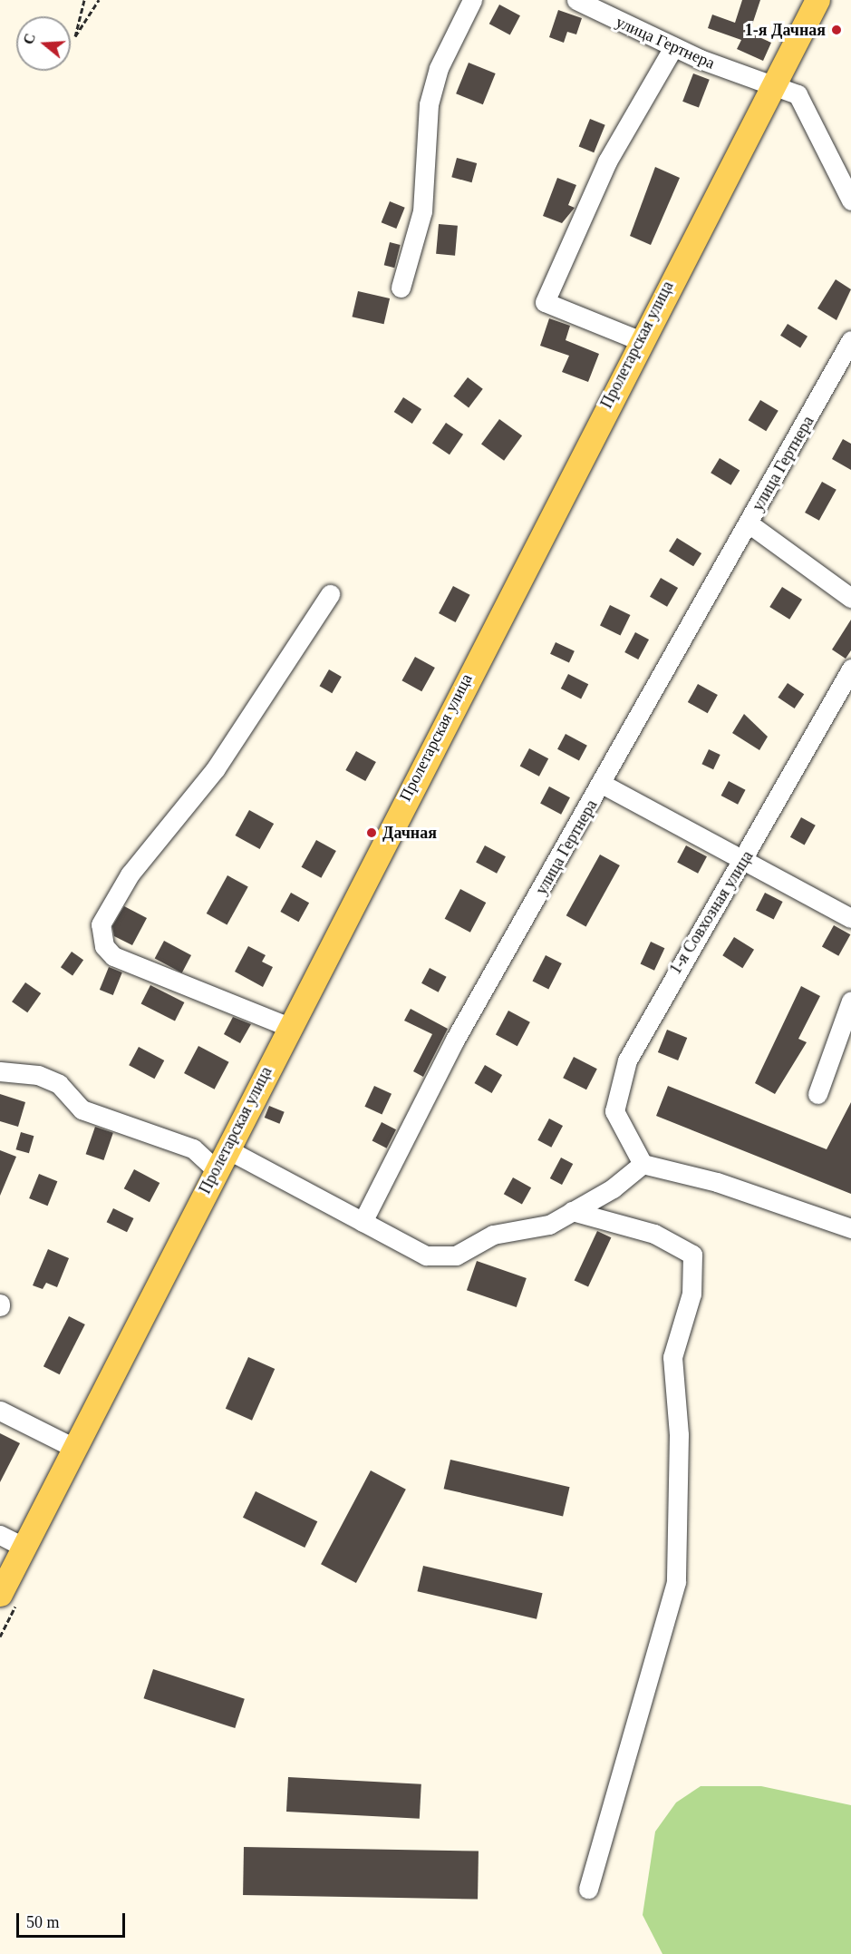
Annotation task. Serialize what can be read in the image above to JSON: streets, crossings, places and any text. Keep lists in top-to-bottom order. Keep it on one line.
{"streets":{"main road":["Пролетарская улица"],"street":["улица Гертнера","1-я Совхозная улица"]},"crossings":[["улица Гертнера","Пролетарская улица"]],"places":["1-я Дачная","Дачная"],"scale_bar":"50 m","north":"left"}
